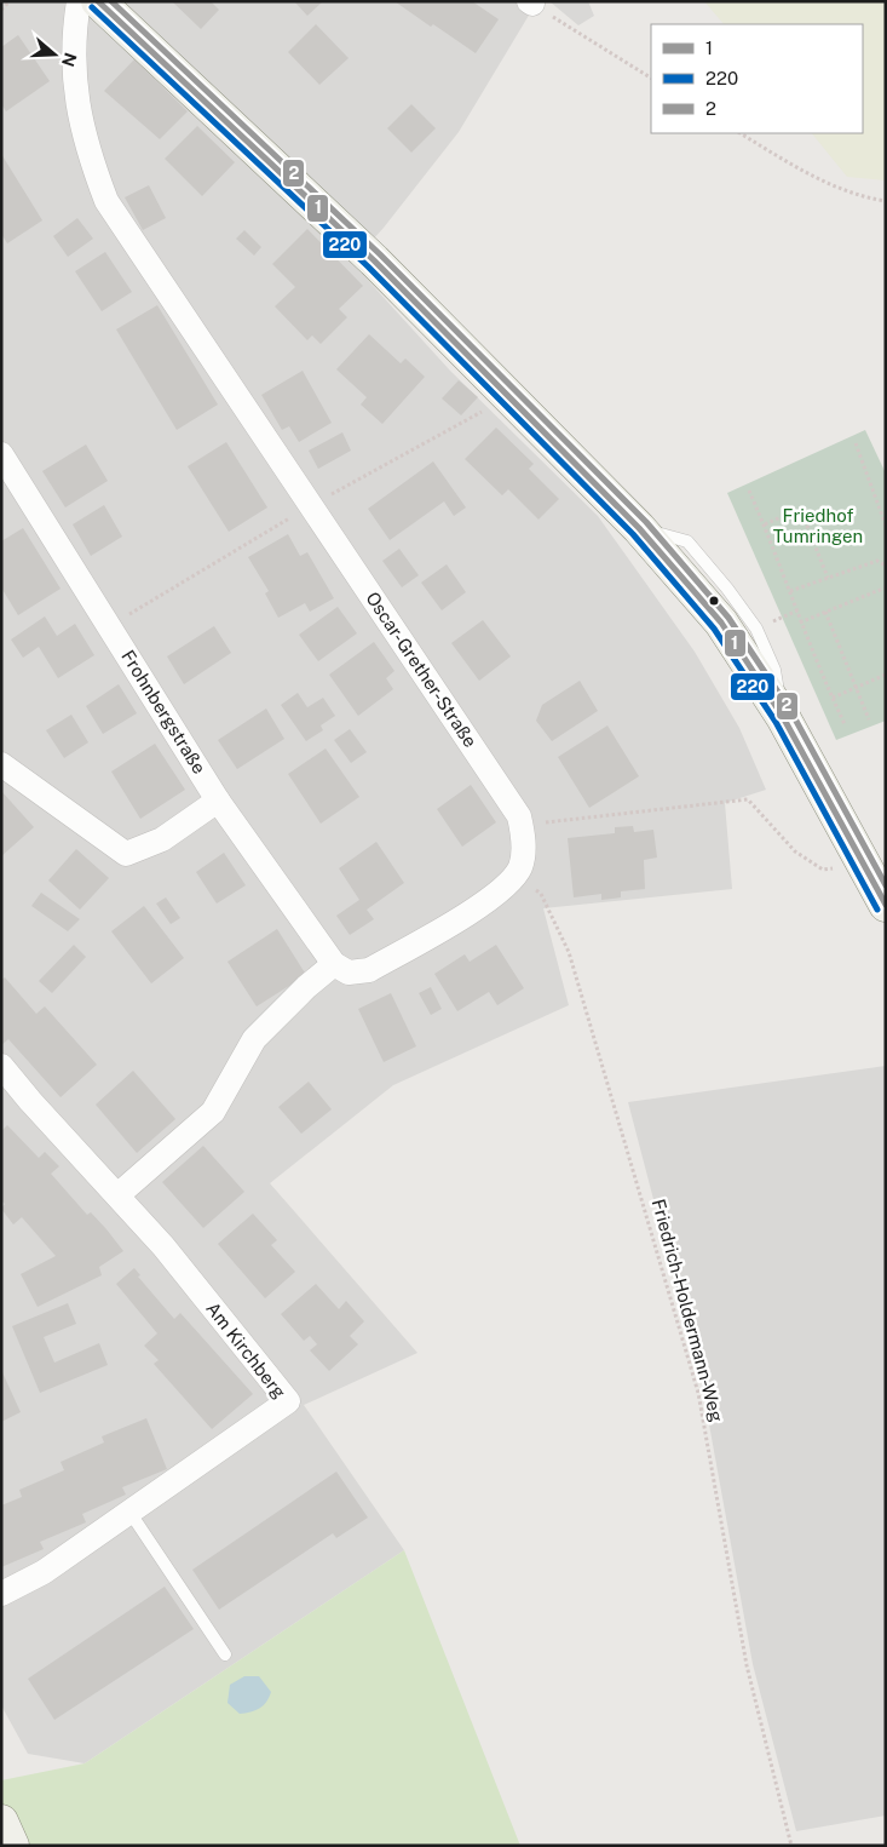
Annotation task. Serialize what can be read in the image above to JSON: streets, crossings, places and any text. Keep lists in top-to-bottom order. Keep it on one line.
{"streets":{"street":["Oscar-Grether-Straße","Frohnbergstraße","Am Kirchberg"],"path":["Friedrich-Holdermann-Weg"]},"crossings":[["Oscar-Grether-Straße","Friedrich-Holdermann-Weg"]],"parks":["Friedhof Tumringen"],"lines":["transit line 1","transit line 2","transit line 220"],"legend":["1","220","2"],"north":"right"}
